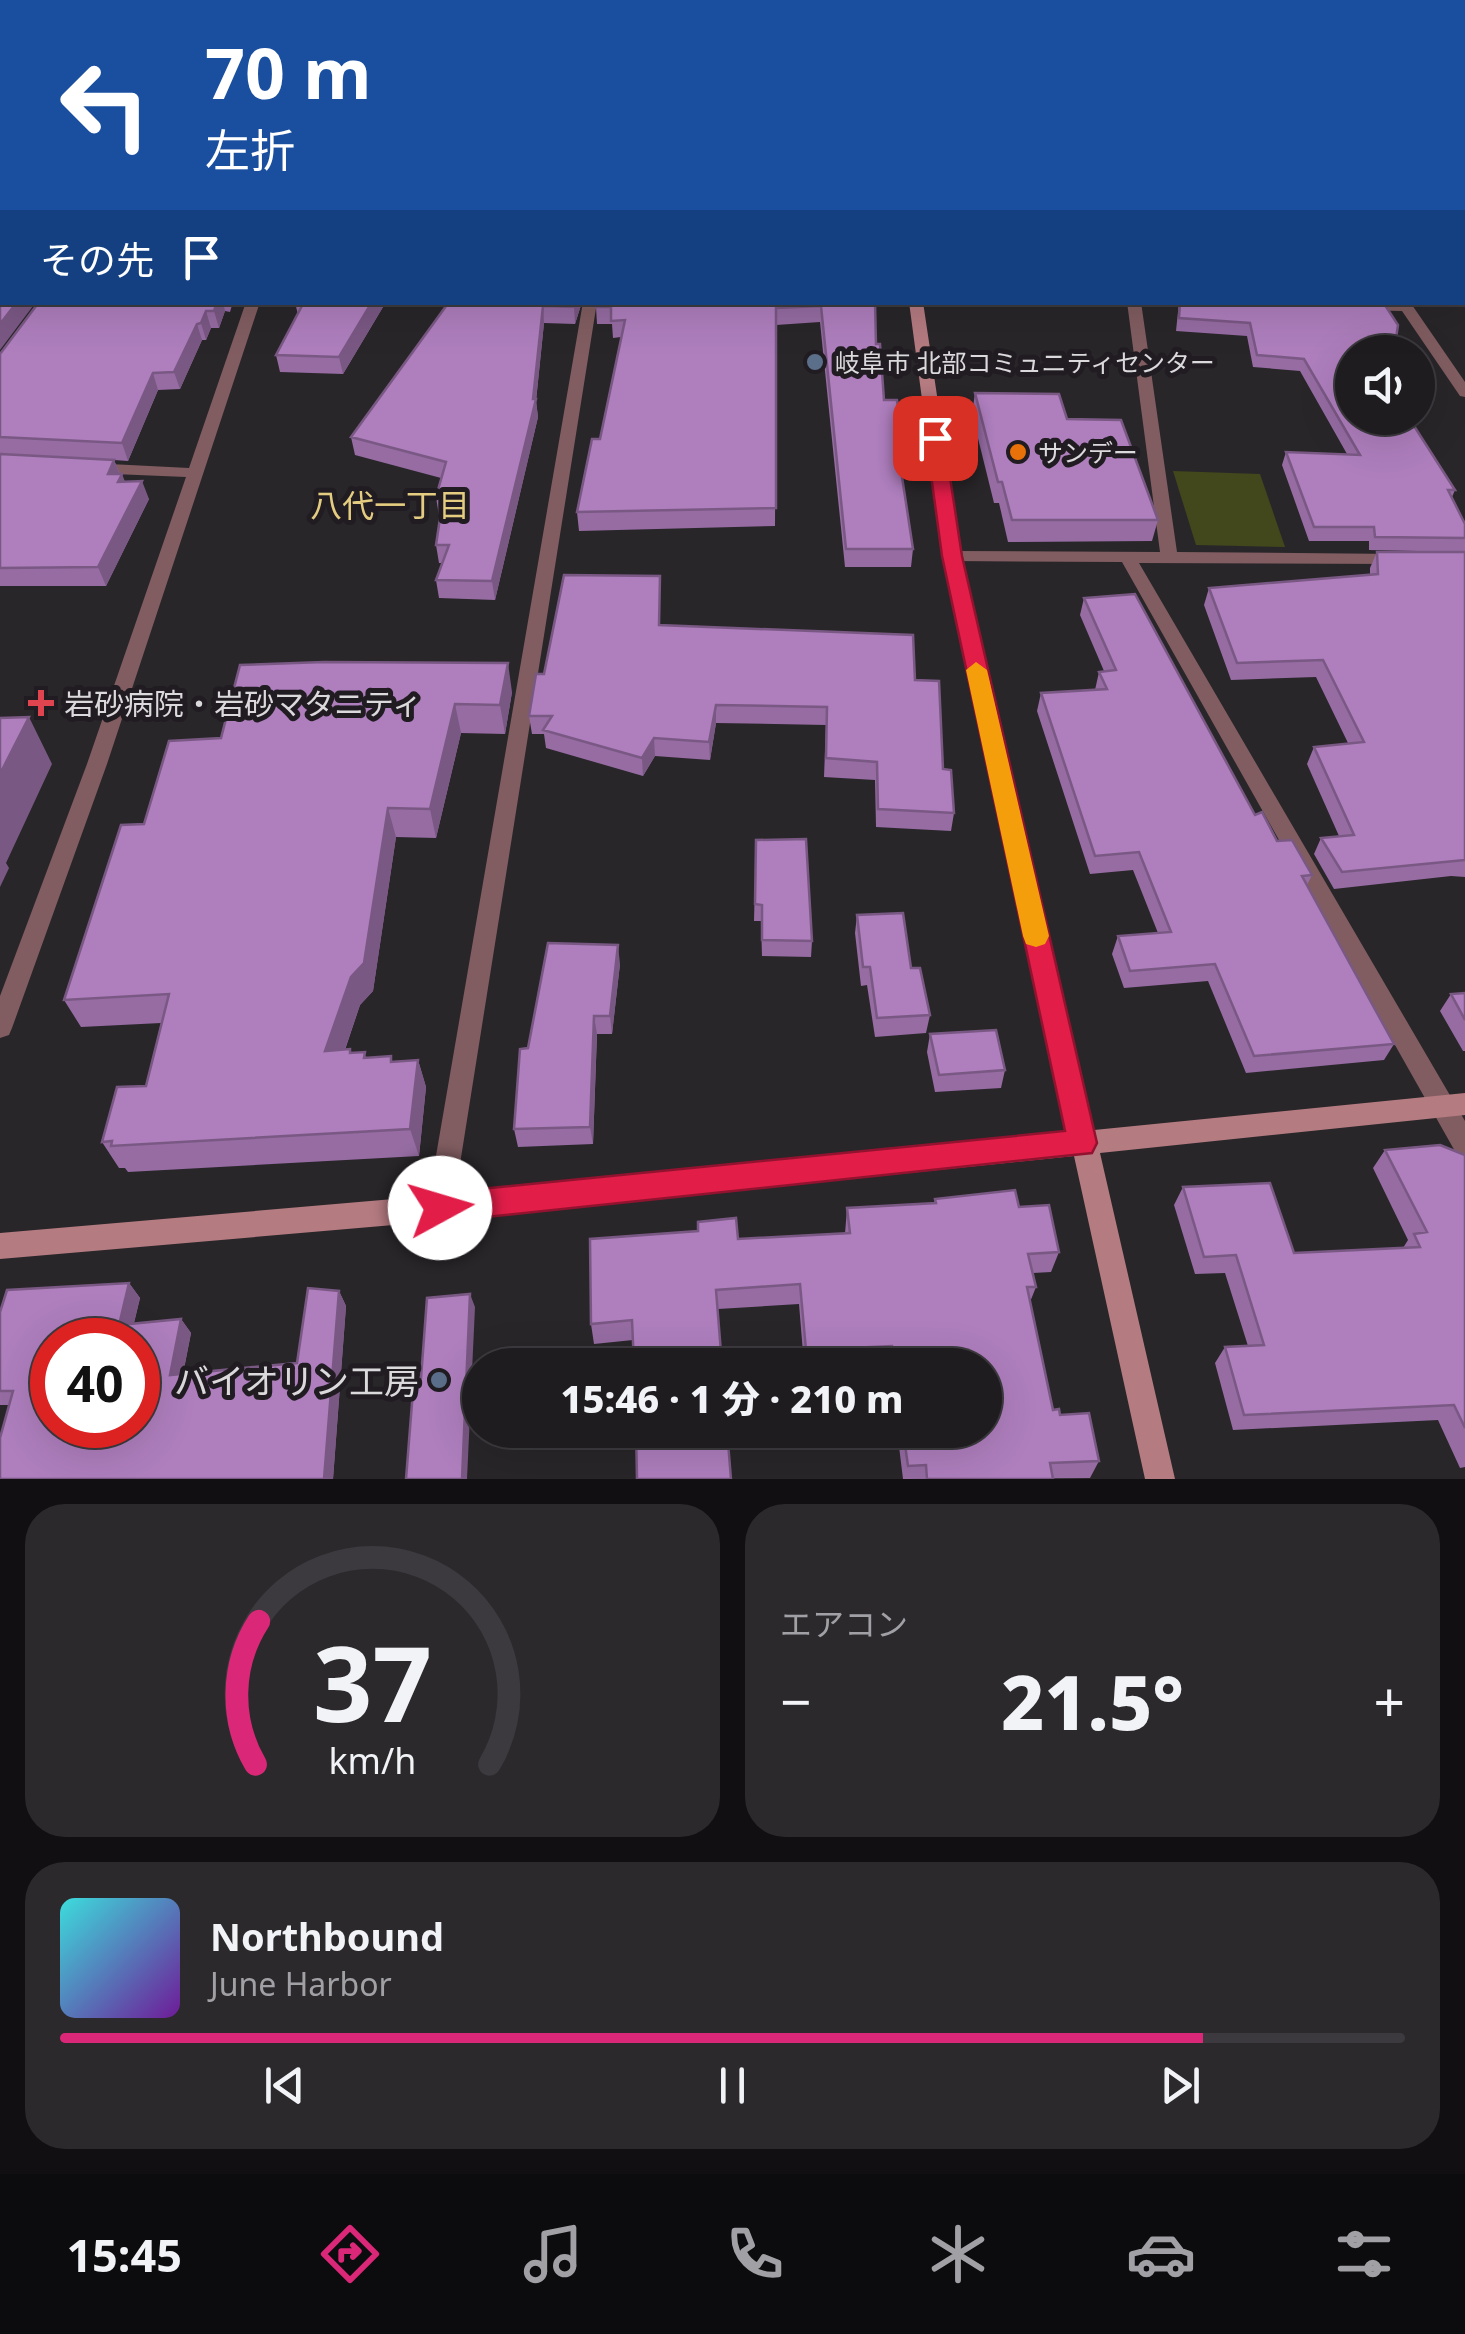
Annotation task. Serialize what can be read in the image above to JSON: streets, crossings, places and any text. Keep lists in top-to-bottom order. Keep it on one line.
{"districts":["八代一丁目"],"places":{"other":["岐阜市 北部コミュニティセンター","サンデー","バイオリン工房"],"health":["岩砂病院・岩砂マタニティ"]},"page":{"turn":["70 m","左折"],"then":"その先","limit":"40","trip":"15:46 · 1 分 · 210 m","tile":"エアコン","heat":["−","21.5°","+"],"song":["Northbound","June Harbor"],"tabs":"15:45","gauge":["37","km/h"]}}
